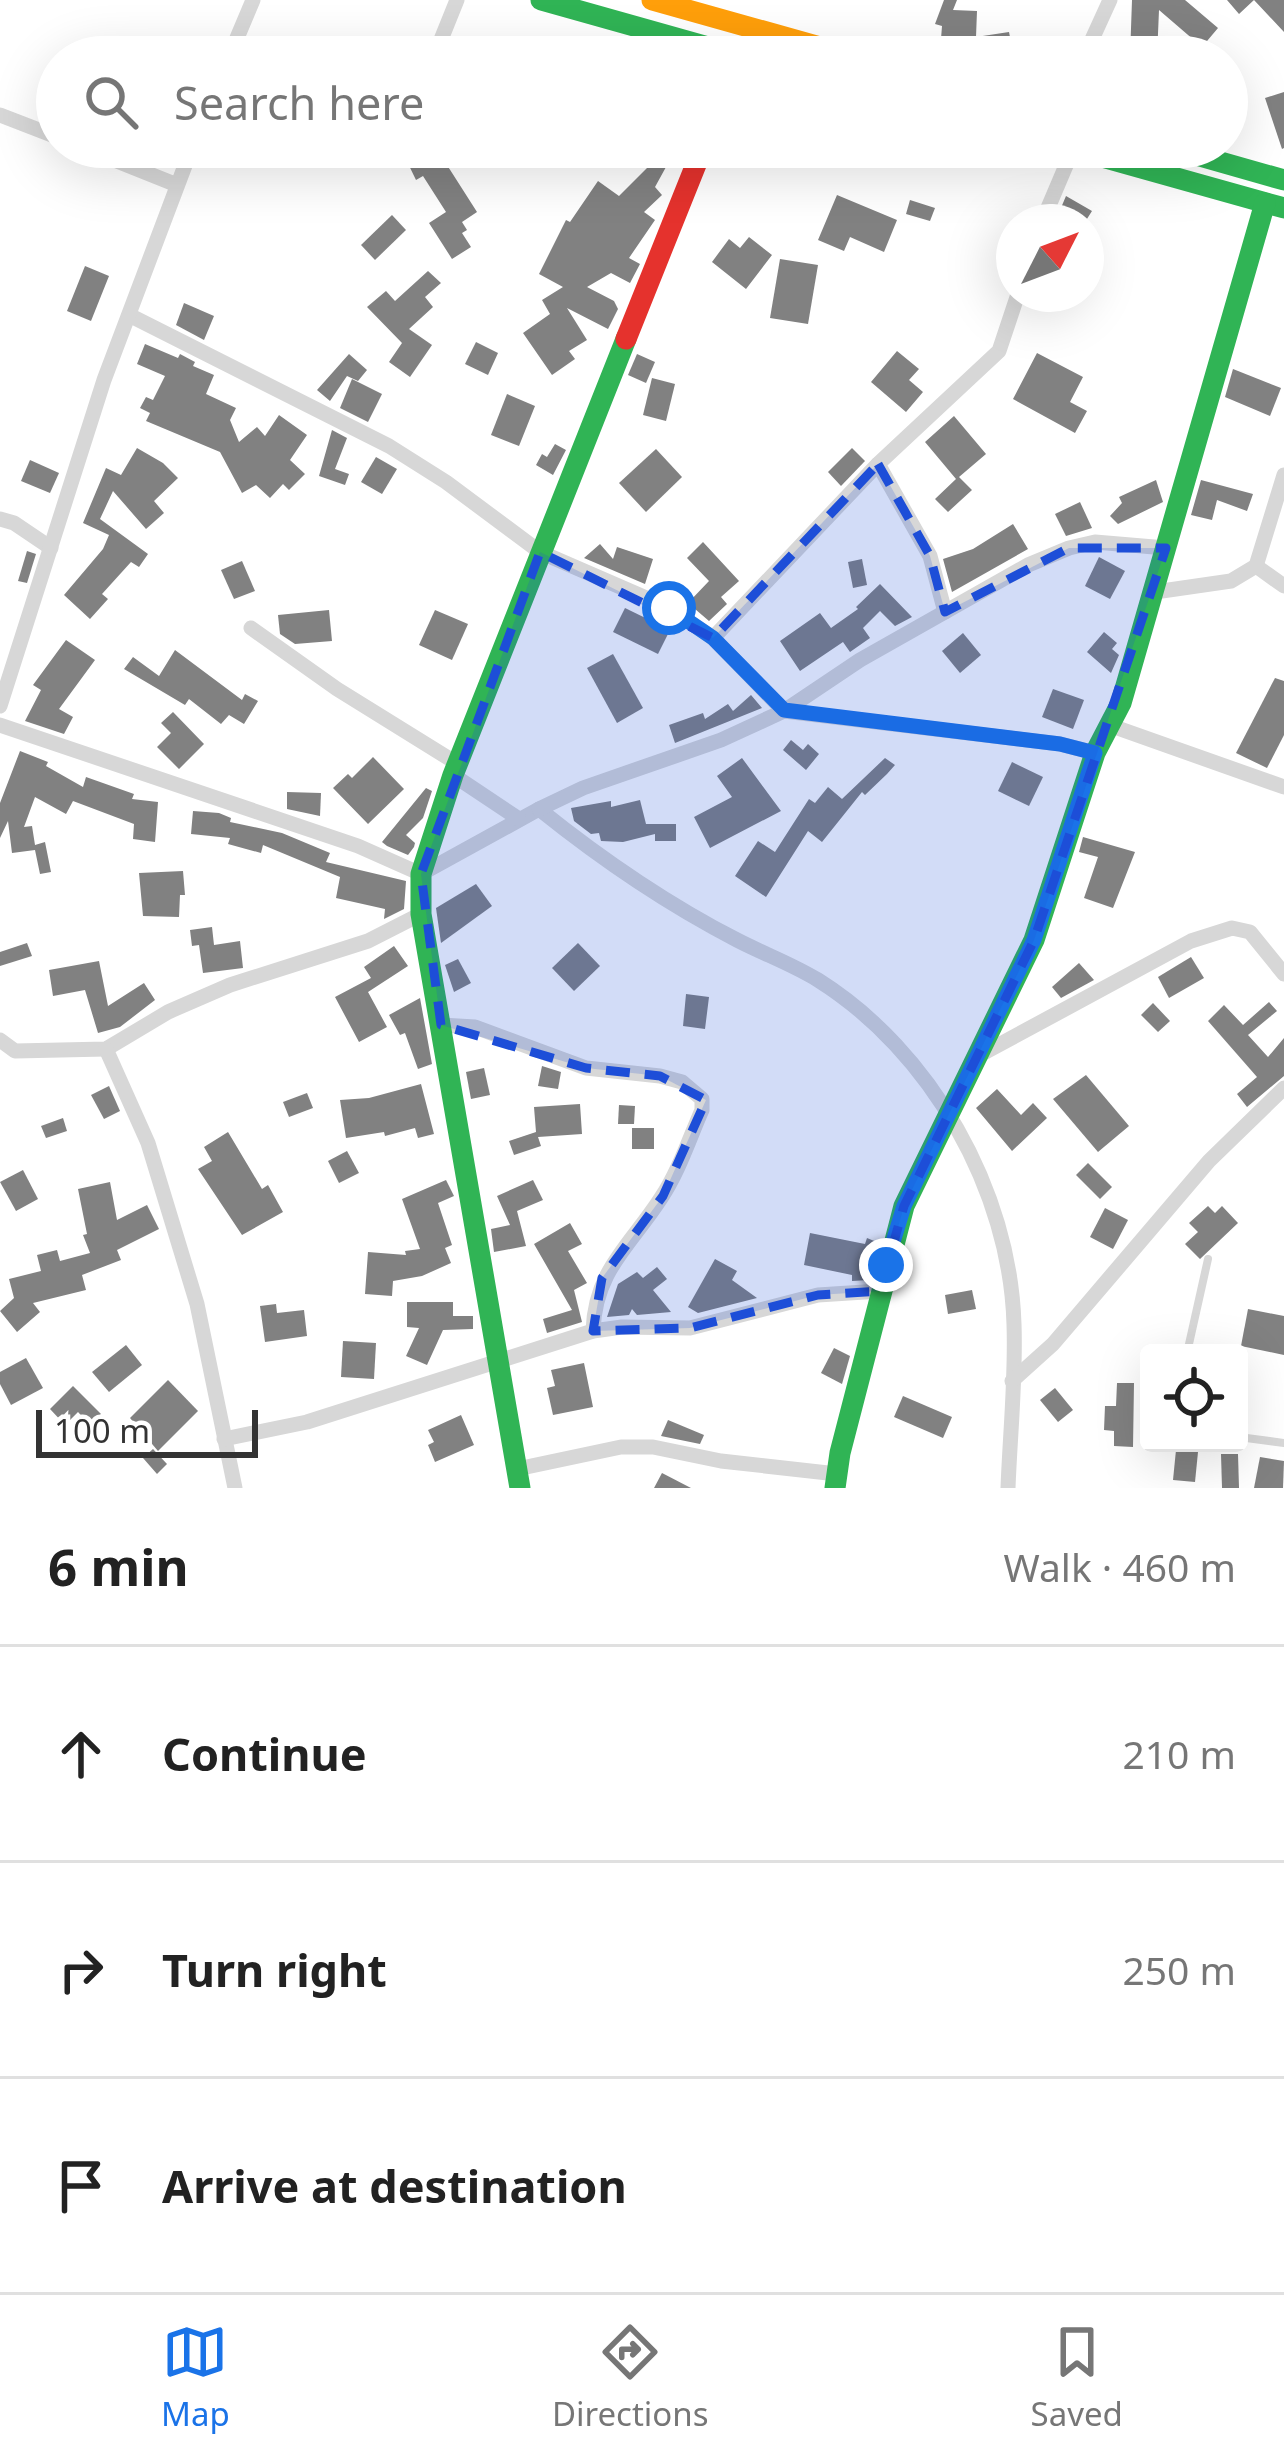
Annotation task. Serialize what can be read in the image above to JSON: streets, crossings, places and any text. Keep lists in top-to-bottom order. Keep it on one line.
{"scale_bar":"100 m","north":"top right","page":{"search":"Search here","scale":"100 m","heading":["6 min","Walk · 460 m"],"list":[["Continue","210 m"],["Turn right","250 m"],"Arrive at destination"],"nav":["Map","Directions","Saved"]}}
